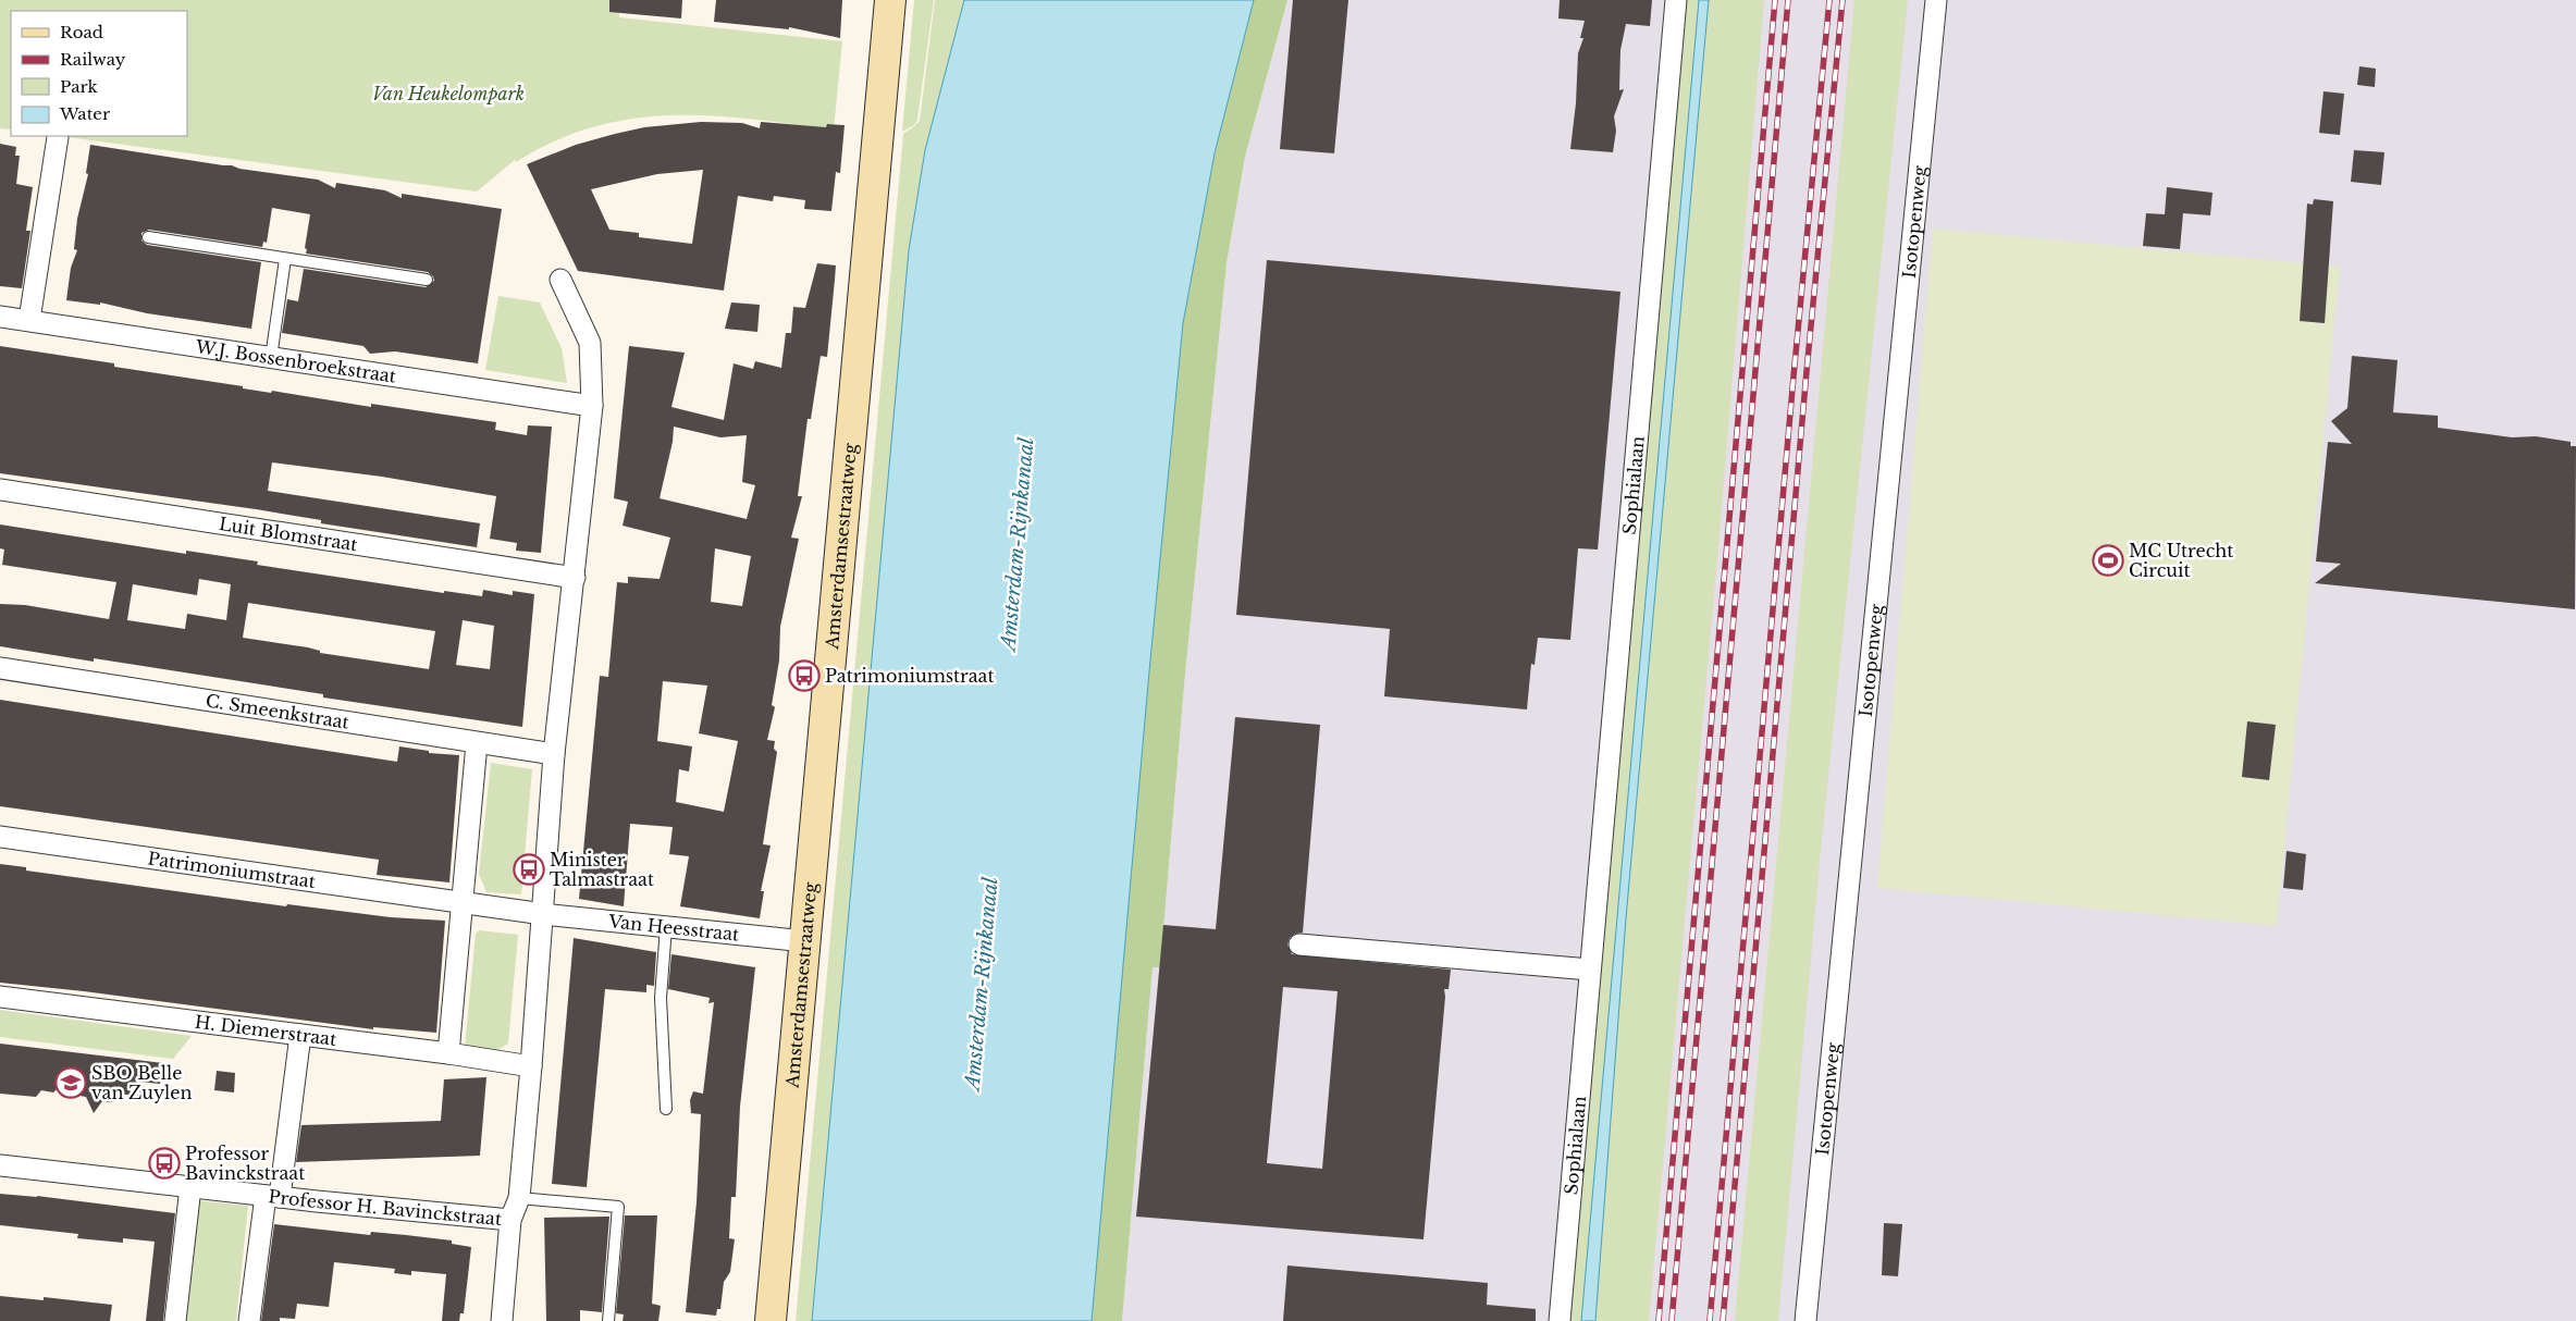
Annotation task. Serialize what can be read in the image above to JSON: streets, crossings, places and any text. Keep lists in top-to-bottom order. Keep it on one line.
{"streets":{"main road":["Amsterdamsestraatweg"],"street":["Isotopenweg","W.J. Bossenbroekstraat","Sophialaan","Luit Blomstraat","C. Smeenkstraat","Patrimoniumstraat","Van Heesstraat","H. Diemerstraat","Professor H. Bavinckstraat"]},"crossings":[["Amsterdamsestraatweg","Van Heesstraat"]],"water":["Amsterdam-Rijnkanaal"],"parks":["Van Heukelompark"],"places":{"sports":["MC Utrecht Circuit"],"bus stop":["Patrimoniumstraat","Minister Talmastraat","Professor Bavinckstraat"],"school or university":["SBO Belle van Zuylen"]},"legend":["Road","Railway","Park","Water"]}
